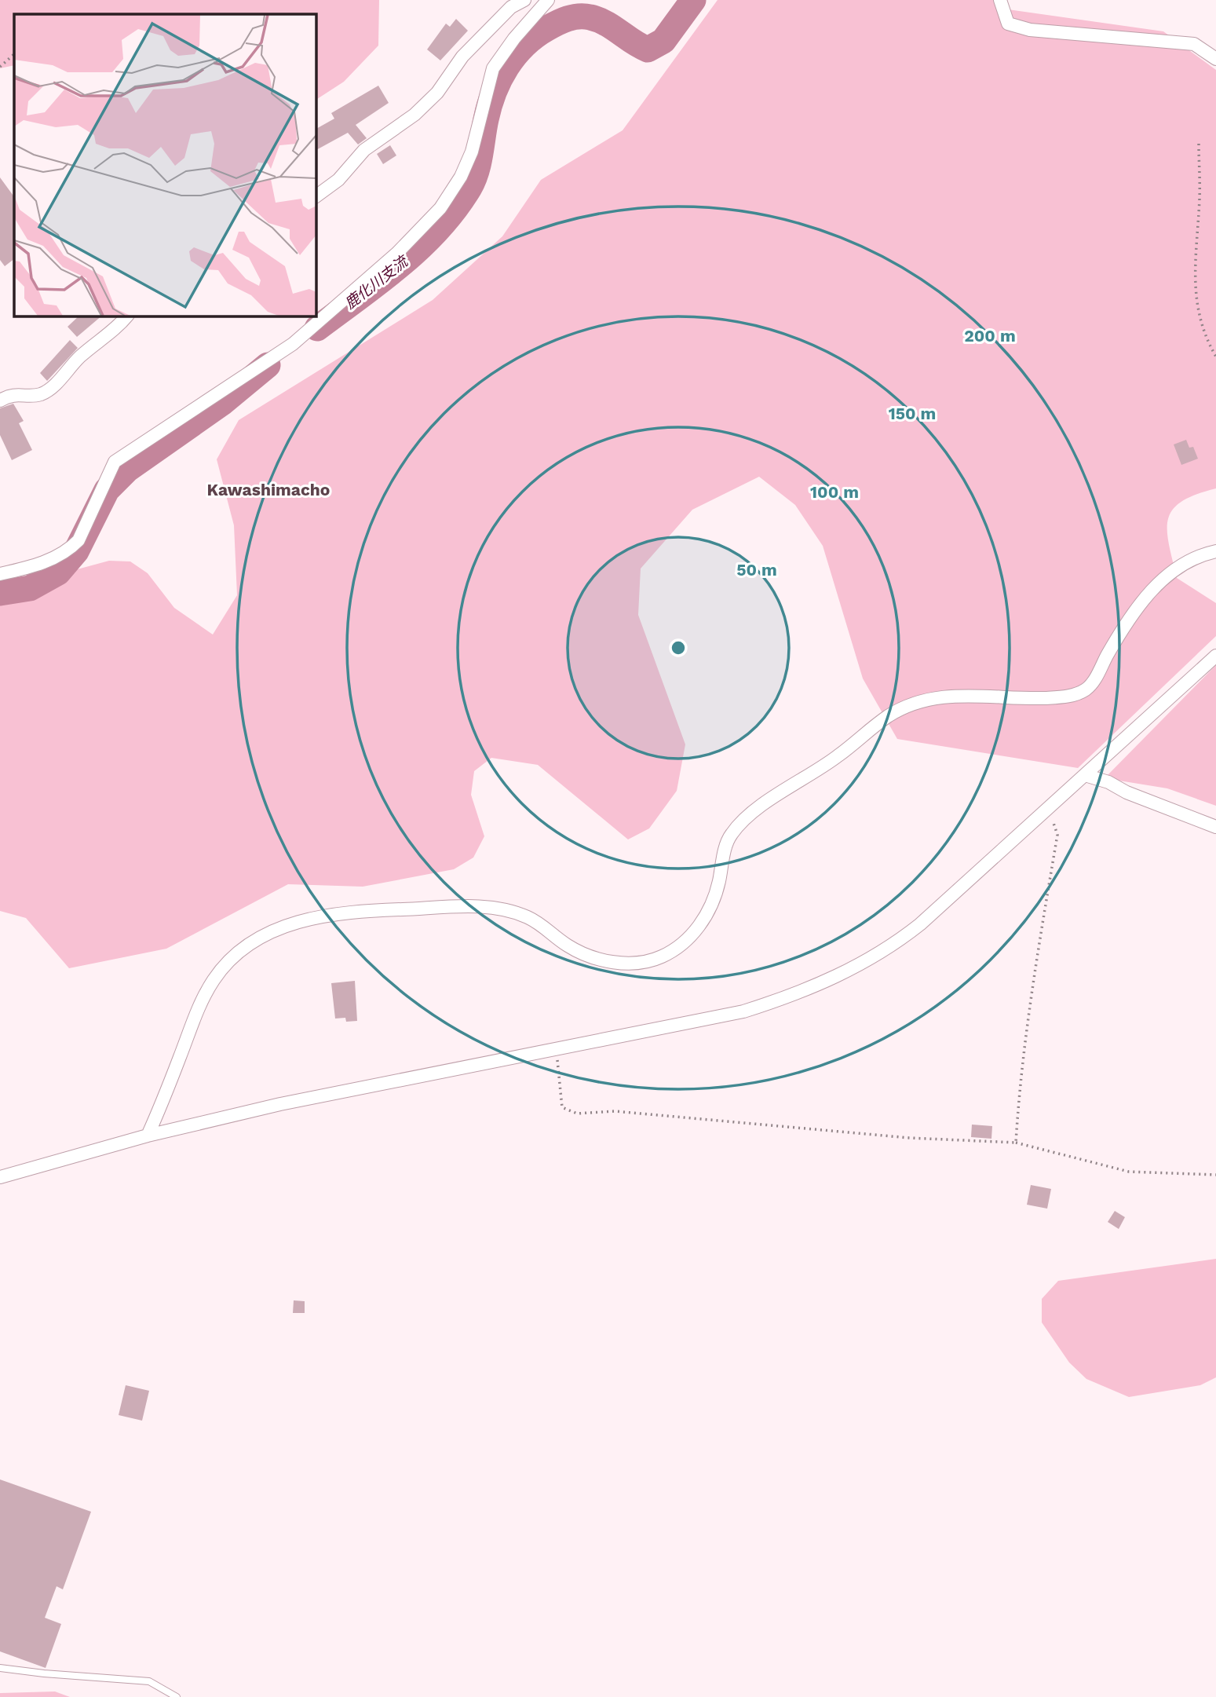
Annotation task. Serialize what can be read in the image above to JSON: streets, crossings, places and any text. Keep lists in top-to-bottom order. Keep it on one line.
{"districts":["Kawashimacho"],"water":["鹿化川支流"],"rings":["200 m","150 m","100 m","50 m"]}
